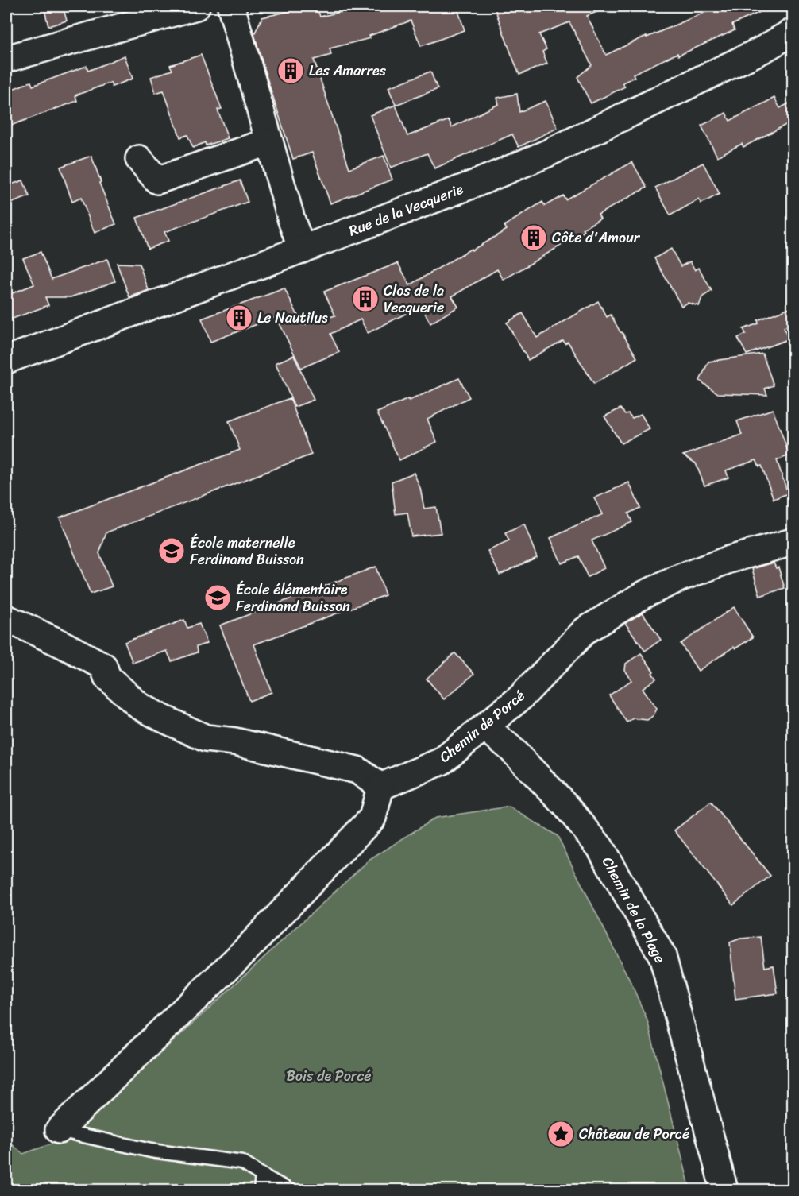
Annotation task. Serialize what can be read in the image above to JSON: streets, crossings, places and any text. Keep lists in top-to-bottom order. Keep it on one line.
{"streets":{"street":["Rue de la Vecquerie","Chemin de Porcé","Chemin de la Plage"]},"crossings":[["Chemin de Porcé","Chemin de la Plage"]],"parks":["Bois de Porcé"],"places":{"building":["Les Amarres","Côte d'Amour","Clos de la Vecquerie","Le Nautilus"],"school or university":["École maternelle Ferdinand Buisson","École élémentaire Ferdinand Buisson"],"place":["Château de Porcé"]}}
